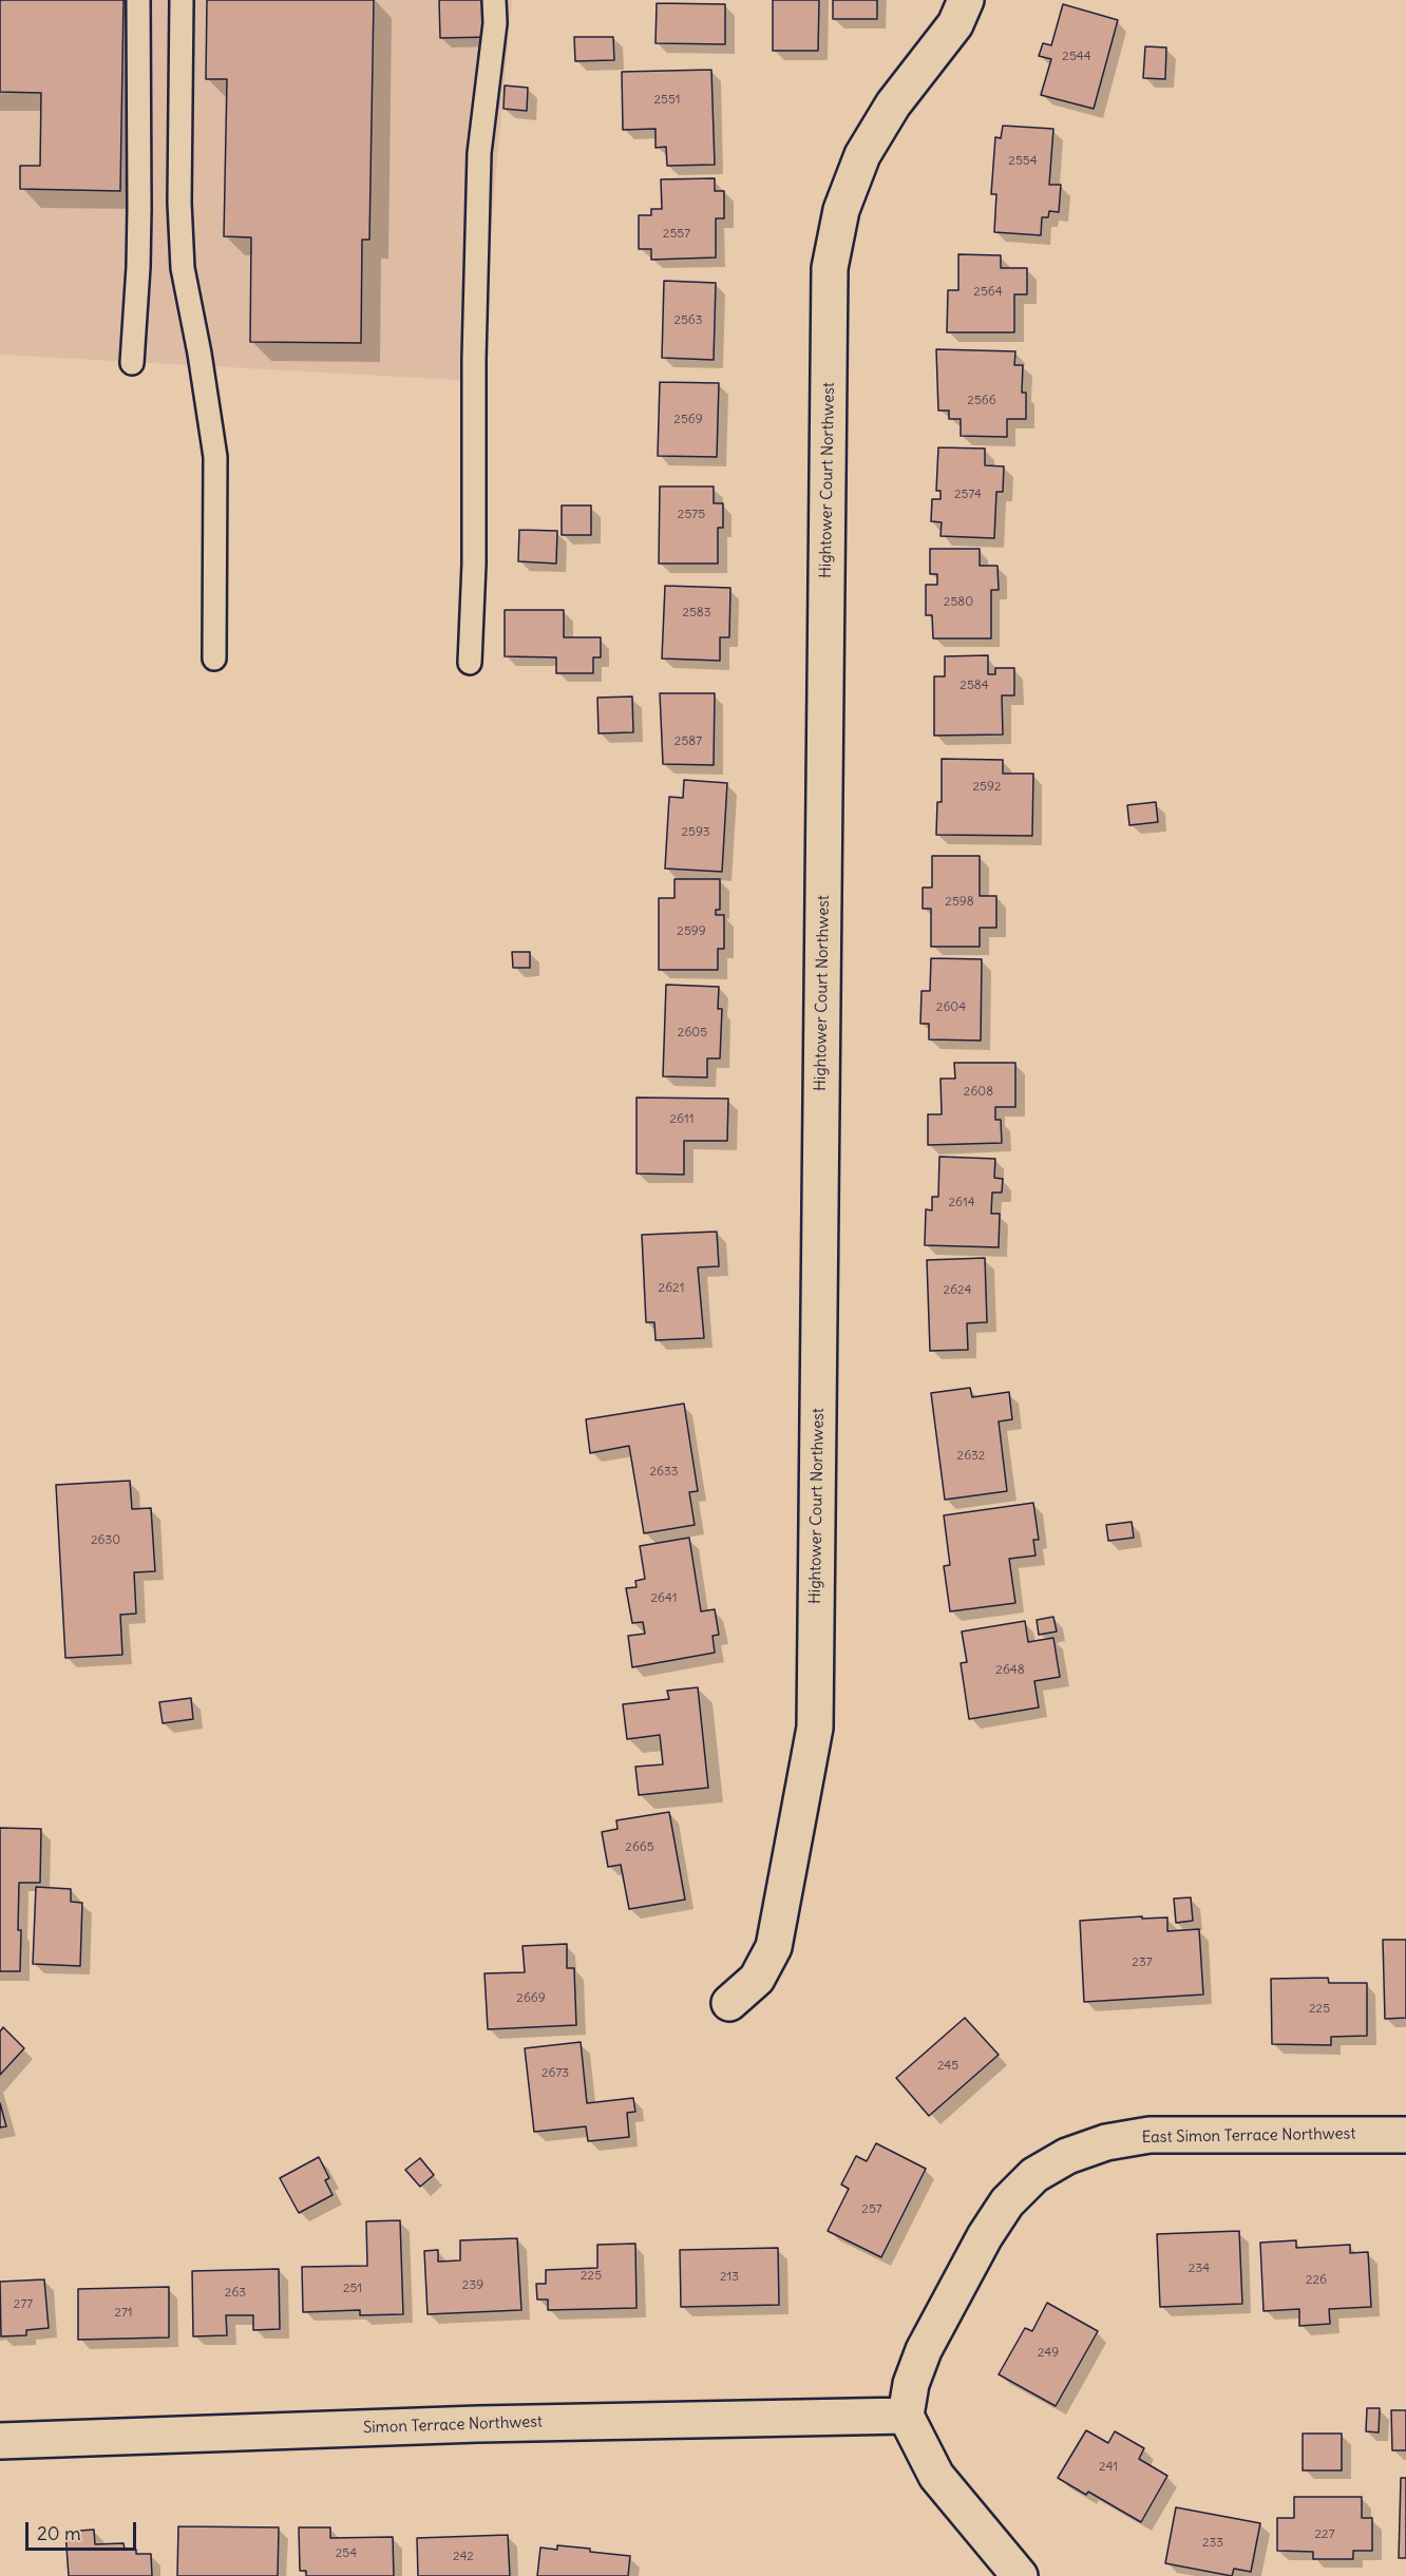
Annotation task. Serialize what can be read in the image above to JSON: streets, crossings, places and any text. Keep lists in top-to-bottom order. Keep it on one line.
{"streets":{"street":["Hightower Court Northwest","East Simon Terrace Northwest","Simon Terrace Northwest"]},"crossings":[["East Simon Terrace Northwest","Simon Terrace Northwest"]],"house_numbers":["2544","2551","2554","2557","2564","2563","2566","2569","2574","2575","2580","2583","2584","2587","2592","2593","2598","2599","2604","2605","2608","2611","2614","2621","2624","2632","2633","2630","2641","2648","2665","237","2669","225","245","2673","257","234","225","213","226","239","251","263","277","271","249","241","227","233","254","242"],"scale_bar":"20 m"}
